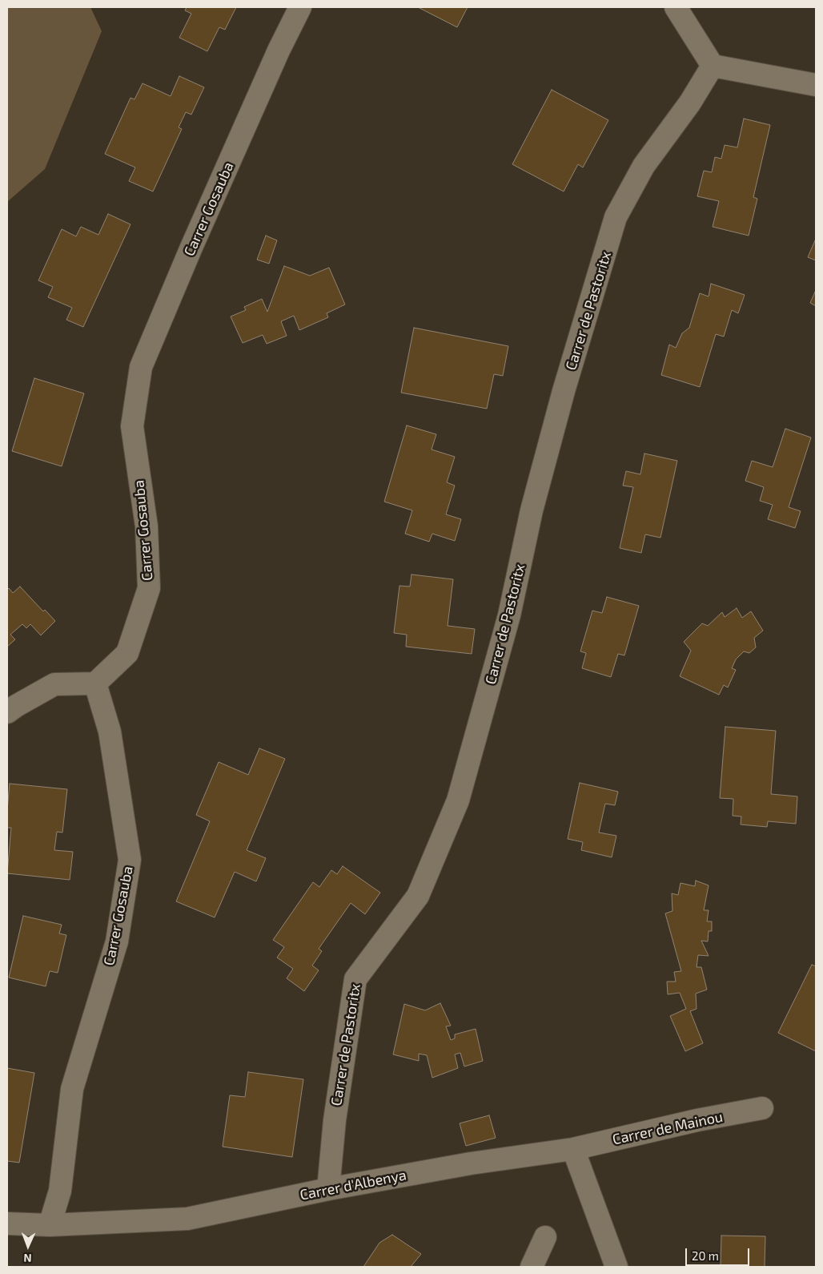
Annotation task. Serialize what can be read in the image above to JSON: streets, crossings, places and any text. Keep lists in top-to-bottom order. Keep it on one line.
{"streets":{"street":["Carrer Gosauba","Carrer de Pastoritx","Carrer de Mainou","Carrer d'Albenya"]},"crossings":[["Carrer Gosauba","Carrer d'Albenya"],["Carrer de Pastoritx","Carrer d'Albenya"],["Carrer de Mainou","Carrer d'Albenya"]],"scale_bar":"20 m","north":"bottom"}
